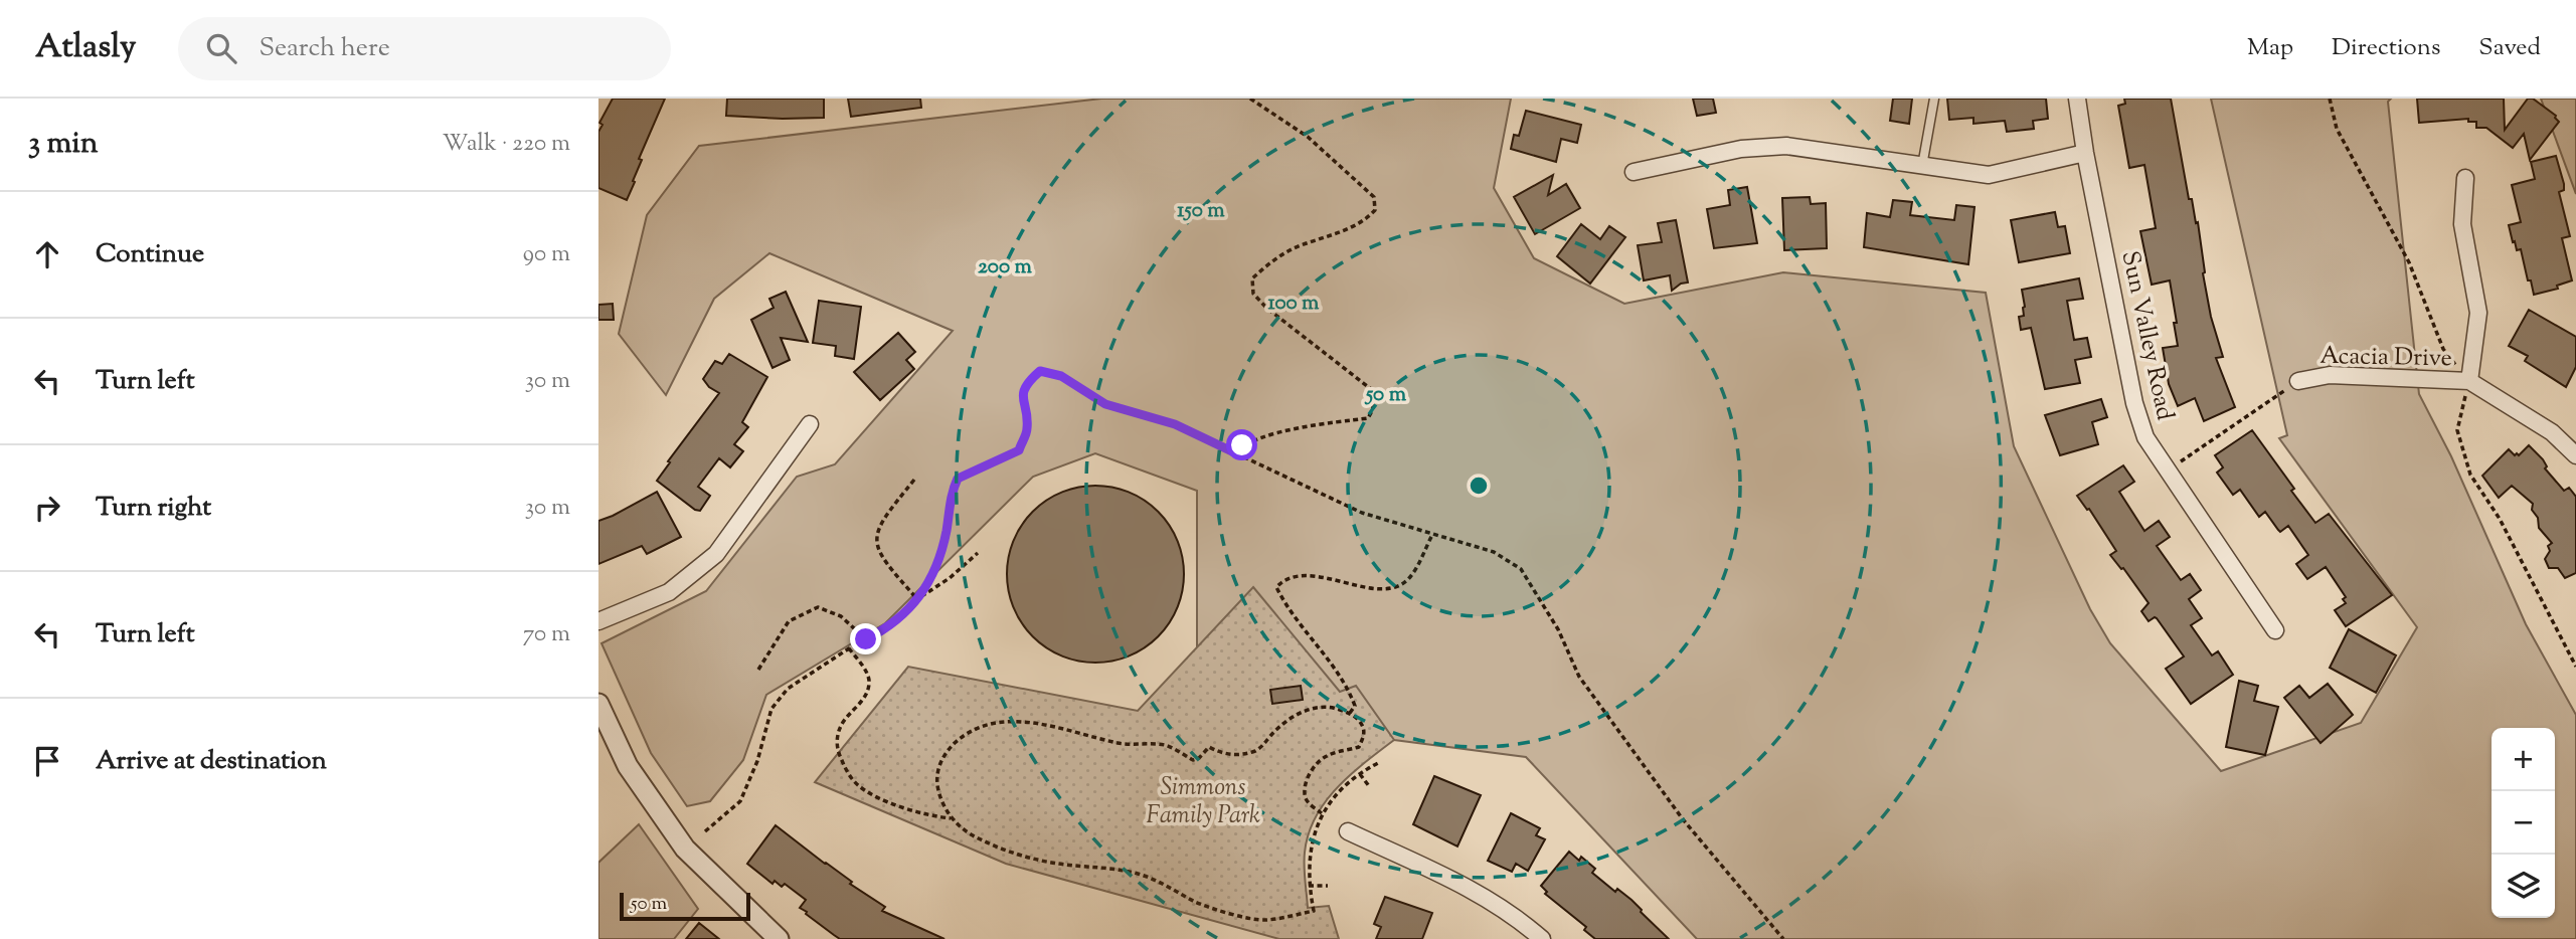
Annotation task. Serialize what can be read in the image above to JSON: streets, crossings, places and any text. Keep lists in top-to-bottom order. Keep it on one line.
{"streets":{"street":["Sun Valley Road","Acacia Drive"]},"parks":["Simmons Family Park"],"scale_bar":"50 m","page":{"header":"Atlasly","search":"Search here","nav":["Map","Directions","Saved"],"heading":["3 min","Walk · 220 m"],"list":[["Continue","90 m"],["Turn left","30 m"],["Turn right","30 m"],["Turn left","70 m"],"Arrive at destination"],"map_buttons":["+","−"],"scale":"50 m"},"rings":["150 m","200 m","100 m","50 m"]}
